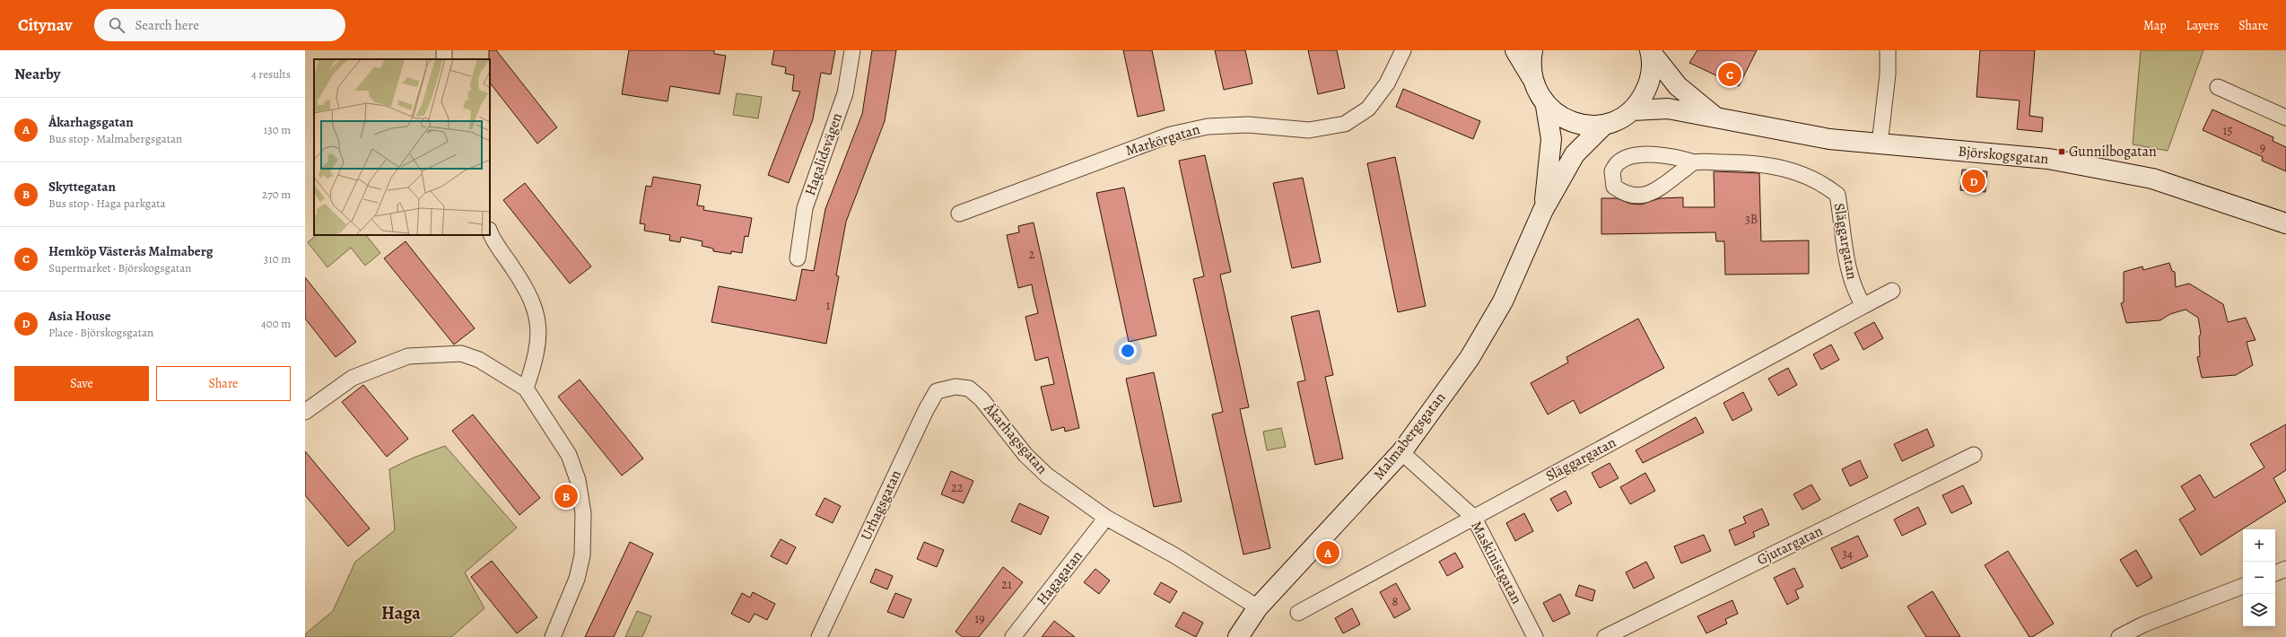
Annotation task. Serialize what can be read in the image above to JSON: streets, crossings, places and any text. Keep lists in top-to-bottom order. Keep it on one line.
{"streets":{"main road":["Björskogsgatan","Malmabergsgatan"],"street":["Markörgatan","Hagalidsvägen","Släggargatan","Åkarhagsgatan","Urhagsgatan","Gjutargatan","Maskinistgatan","Hagagatan"]},"crossings":[["Släggargatan","Maskinistgatan"],["Malmabergsgatan","Åkarhagsgatan"],["Malmabergsgatan","Maskinistgatan"],["Åkarhagsgatan","Urhagsgatan"],["Åkarhagsgatan","Hagagatan"]],"districts":["Haga"],"places":{"transit":["Gunnilbogatan"]},"house_numbers":["15","9","3B","2","1","22","34","21","8","19"],"page":{"header":"Citynav","search":"Search here","nav":["Map","Layers","Share"],"heading":["Nearby","4 results"],"pins":["C","D","B","A"],"list":[{"mark":"A","name":"Åkarhagsgatan","note":"Bus stop · Malmabergsgatan","value":"130 m"},{"mark":"B","name":"Skyttegatan","note":"Bus stop · Haga parkgata","value":"270 m"},{"mark":"C","name":"Hemköp Västerås Malmaberg","note":"Supermarket · Björskogsgatan","value":"310 m"},{"mark":"D","name":"Asia House","note":"Place · Björskogsgatan","value":"400 m"}],"buttons":["Save","Share"],"map_buttons":["+","−"]}}
